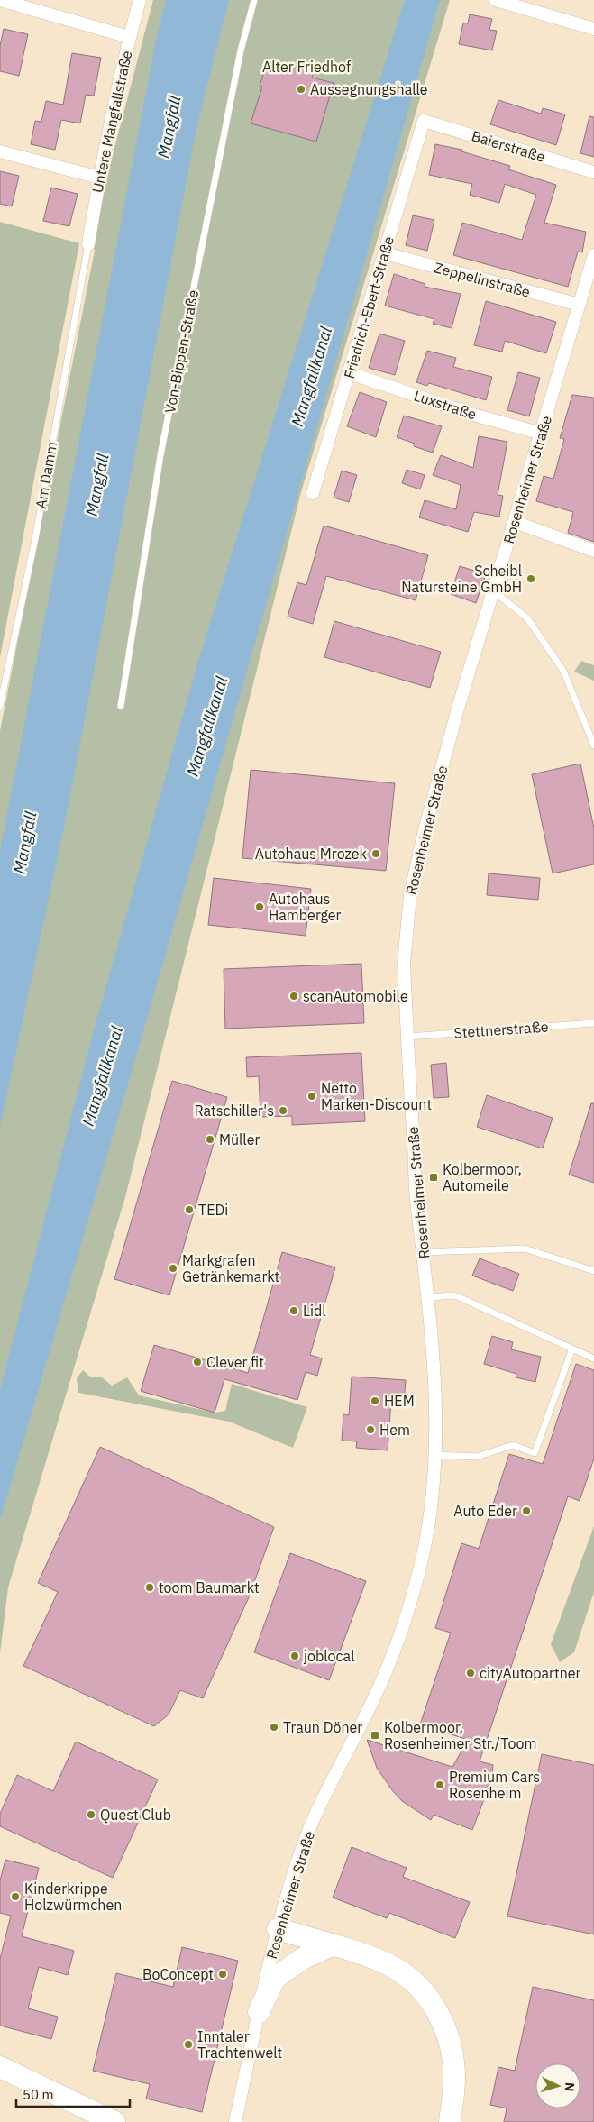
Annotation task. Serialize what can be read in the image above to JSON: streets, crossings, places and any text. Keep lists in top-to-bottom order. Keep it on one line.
{"streets":{"street":["Untere Mangfallstraße","Baierstraße","Zeppelinstraße","Friedrich-Ebert-Straße","Luxstraße","Rosenheimer Straße"],"lane":["Von-Bippen-Straße","Am Damm","Stettnerstraße"]},"crossings":[["Untere Mangfallstraße","Am Damm"],["Baierstraße","Friedrich-Ebert-Straße"],["Zeppelinstraße","Friedrich-Ebert-Straße"],["Zeppelinstraße","Rosenheimer Straße"],["Friedrich-Ebert-Straße","Luxstraße"],["Luxstraße","Rosenheimer Straße"],["Rosenheimer Straße","Stettnerstraße"]],"water":["Mangfall","Mangfallkanal"],"parks":["Alter Friedhof"],"places":{"other":["Aussegnungshalle","Scheibl Natursteine GmbH","Autohaus Mrozek","Autohaus Hamberger","scanAutomobile","Netto Marken-Discount","Ratschiller's","Müller","TEDi","Markgrafen Getränkemarkt","Lidl","Clever fit","HEM","Hem","Auto Eder","toom Baumarkt","joblocal","cityAutopartner","Traun Döner","Premium Cars Rosenheim","Quest Club","Kinderkrippe Holzwürmchen","BoConcept","Inntaler Trachtenwelt"],"transit":["Kolbermoor, Automeile","Kolbermoor, Rosenheimer Str./Toom"]},"scale_bar":"50 m","north":"right"}
